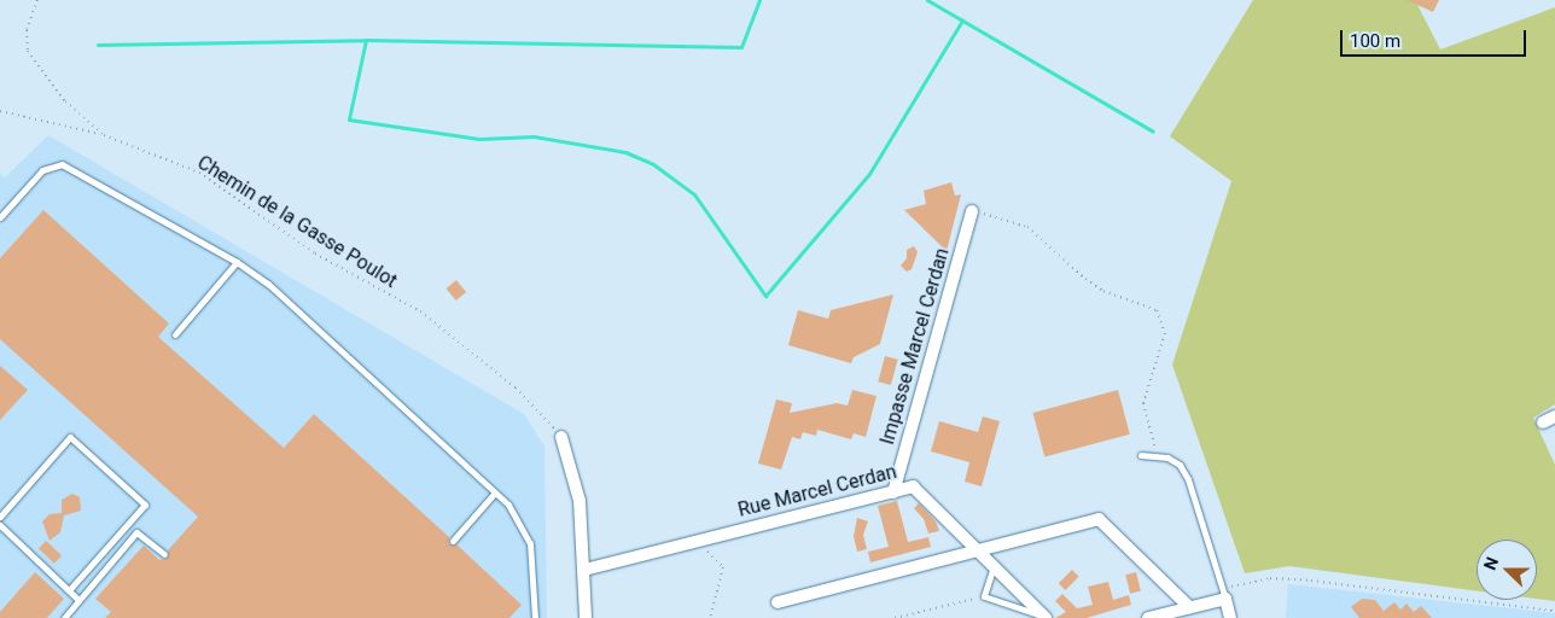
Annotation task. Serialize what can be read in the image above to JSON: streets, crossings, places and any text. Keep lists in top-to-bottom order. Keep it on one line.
{"streets":{"street":["Impasse Marcel Cerdan","Rue Marcel Cerdan"],"path":["Chemin de la Gasse Poulot"]},"crossings":[["Impasse Marcel Cerdan","Rue Marcel Cerdan"]],"scale_bar":"100 m","north":"left"}
